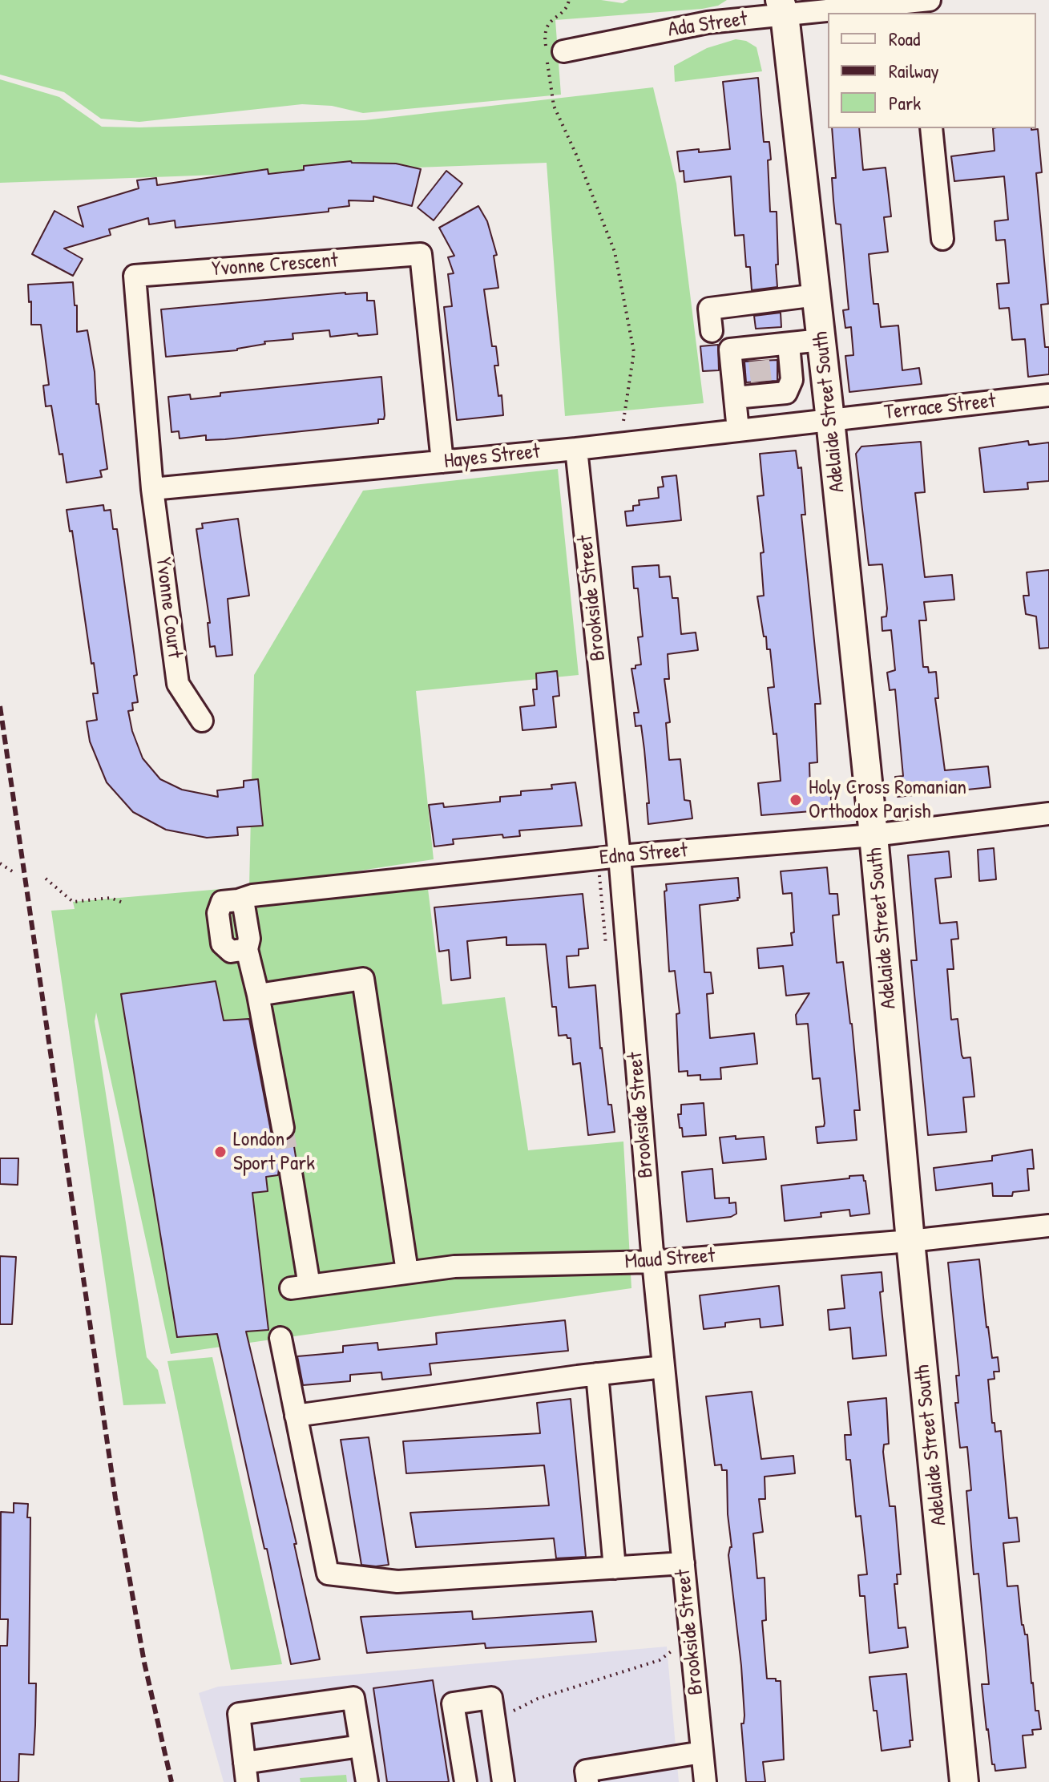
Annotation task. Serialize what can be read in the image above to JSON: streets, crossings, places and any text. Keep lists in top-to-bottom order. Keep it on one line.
{"streets":{"main road":["Adelaide Street South"],"street":["Ada Street","Yvonne Crescent","Terrace Street","Hayes Street","Brookside Street","Yvonne Court","Edna Street","Maud Street"]},"crossings":[["Ada Street","Adelaide Street South"],["Yvonne Crescent","Hayes Street"],["Yvonne Crescent","Yvonne Court"],["Terrace Street","Adelaide Street South"],["Terrace Street","Hayes Street"],["Adelaide Street South","Hayes Street"],["Adelaide Street South","Edna Street"],["Adelaide Street South","Maud Street"],["Hayes Street","Brookside Street"],["Hayes Street","Yvonne Court"],["Brookside Street","Edna Street"],["Brookside Street","Maud Street"]],"places":["Holy Cross Romanian Orthodox Parish","London Sport Park"],"legend":["Road","Railway","Park"]}
